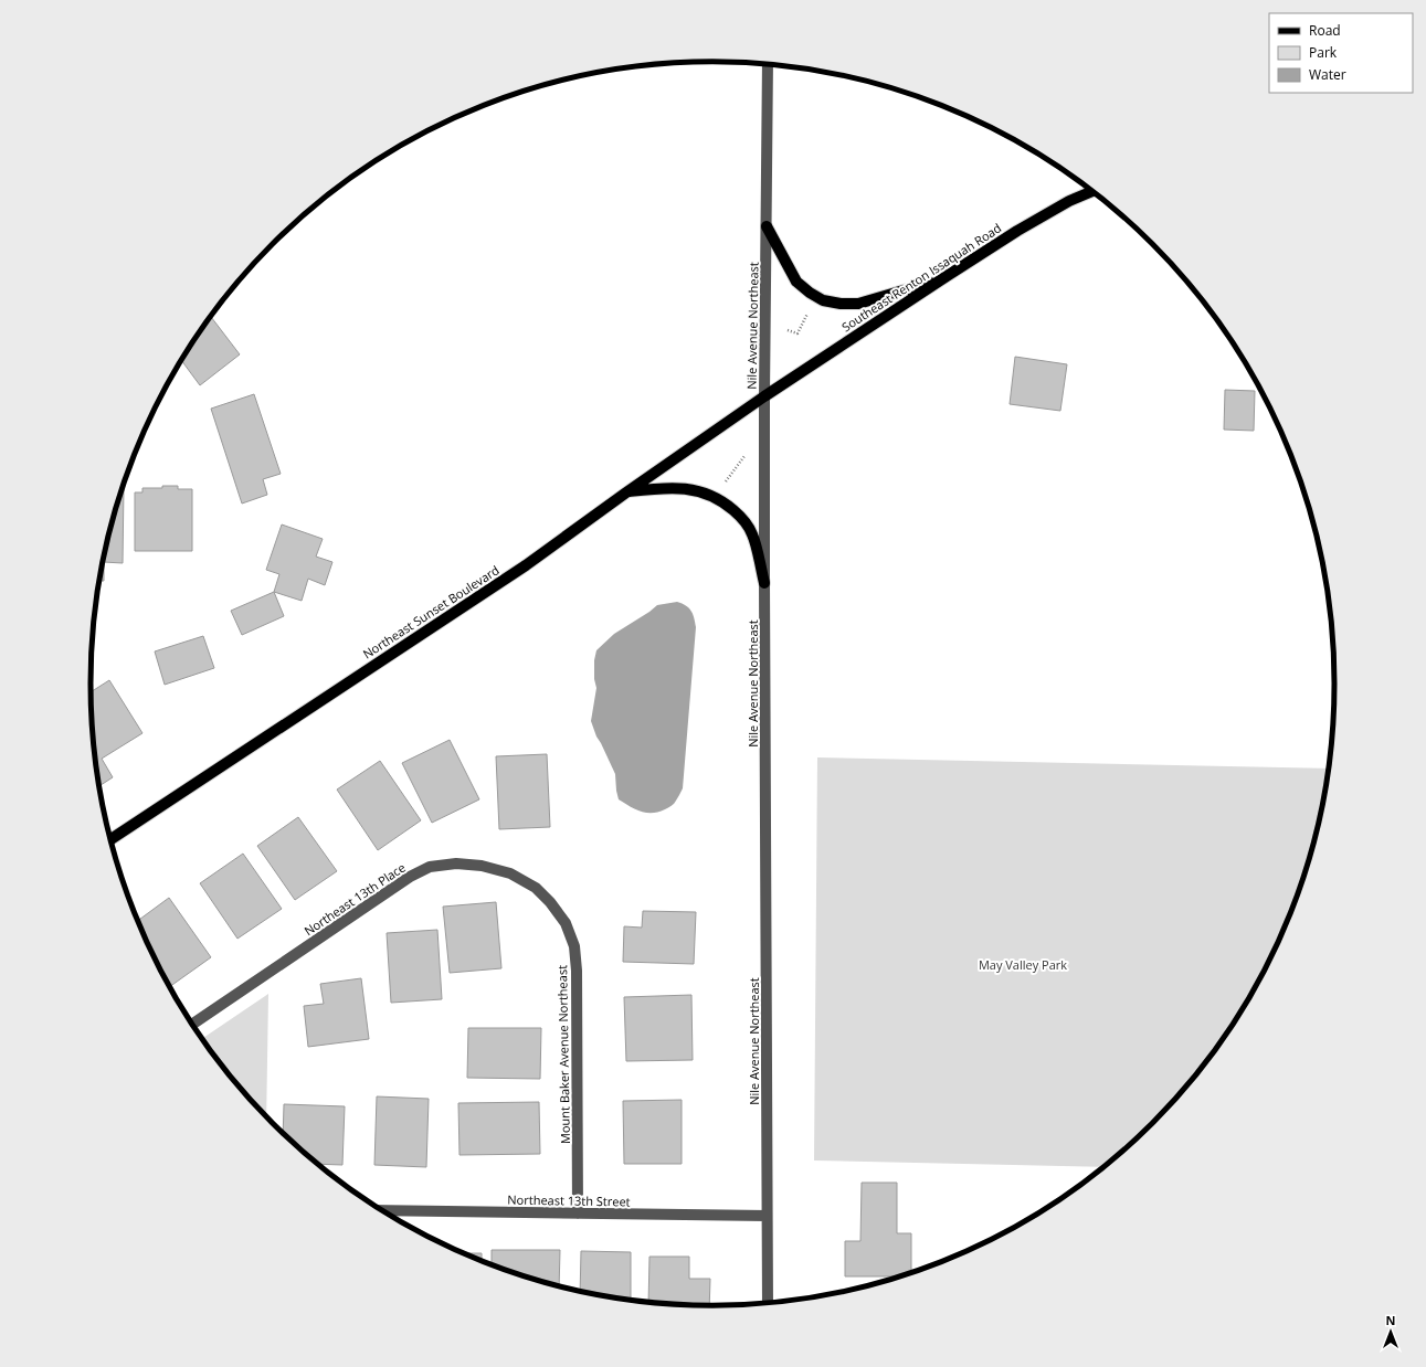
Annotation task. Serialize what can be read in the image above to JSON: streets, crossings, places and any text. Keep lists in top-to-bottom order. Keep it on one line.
{"streets":{"main road":["Southeast Renton Issaquah Road","Northeast Sunset Boulevard"],"street":["Nile Avenue Northeast","Northeast 13th Place","Mount Baker Avenue Northeast","Northeast 13th Street"]},"crossings":[["Southeast Renton Issaquah Road","Nile Avenue Northeast"],["Southeast Renton Issaquah Road","Northeast Sunset Boulevard"],["Nile Avenue Northeast","Northeast Sunset Boulevard"],["Nile Avenue Northeast","Northeast 13th Street"],["Northeast 13th Place","Mount Baker Avenue Northeast"],["Mount Baker Avenue Northeast","Northeast 13th Street"]],"parks":["May Valley Park"],"legend":["Road","Park","Water"],"north":"top"}
